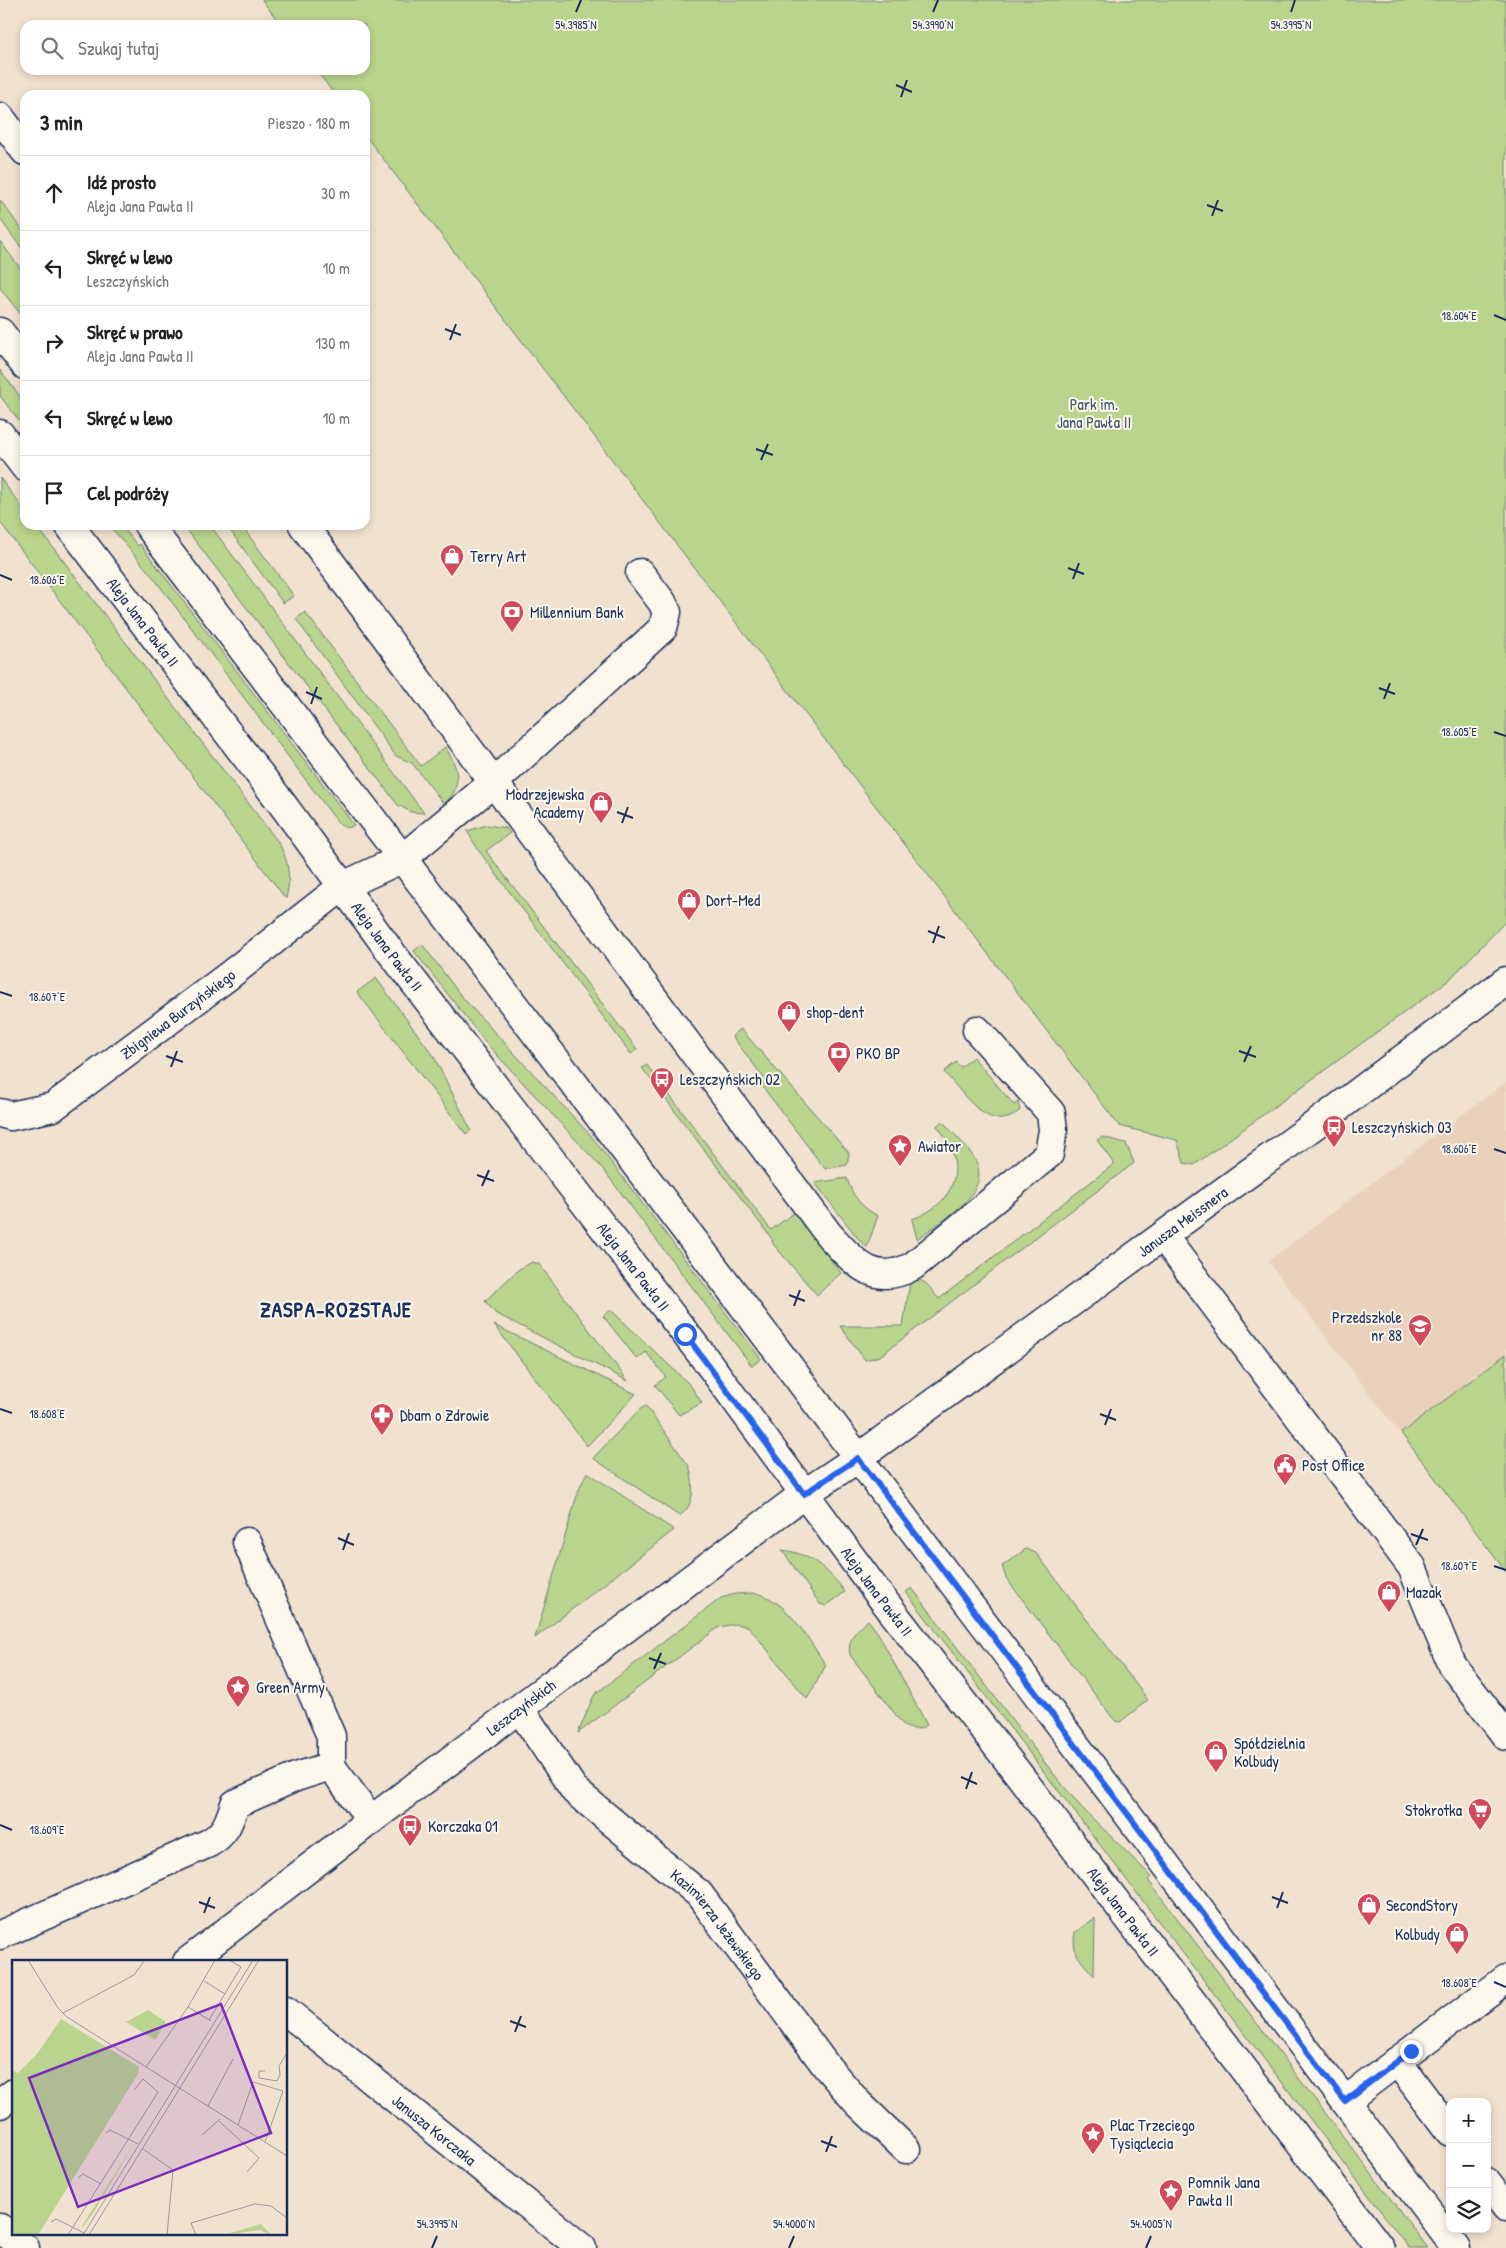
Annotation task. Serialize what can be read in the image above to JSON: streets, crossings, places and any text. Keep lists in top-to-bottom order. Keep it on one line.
{"streets":{"main road":["Aleja Jana Pawła II","Zbigniewa Burzyńskiego","Janusza Meissnera","Leszczyńskich","Kazimierza Jeżewskiego","Janusza Korczaka"]},"crossings":[["Aleja Jana Pawła II","Zbigniewa Burzyńskiego"],["Aleja Jana Pawła II","Leszczyńskich"],["Janusza Meissnera","Leszczyńskich"],["Leszczyńskich","Kazimierza Jeżewskiego"]],"districts":["ZASPA-ROZSTAJE"],"parks":["Park im. Jana Pawła II"],"places":{"shop":["Terry Art","Modrzejewska Academy","Dort-Med","shop-dent","Mazak","Spółdzielnia Kolbudy","SecondStory","Kolbudy"],"bank":["Millennium Bank","PKO BP"],"bus stop":["Leszczyńskich 02","Leszczyńskich 03","Korczaka 01"],"place":["Awiator","Green Army","Plac Trzeciego Tysiąclecia","Pomnik Jana Pawła II"],"school or university":["Przedszkole nr 88"],"pharmacy":["Dbam o Zdrowie"],"public building":["Post Office"],"supermarket":["Stokrotka"]},"page":{"search":"Szukaj tutaj","heading":["3 min","Pieszo · 180 m"],"list":[["Idź prosto","Aleja Jana Pawła II","30 m"],["Skręć w lewo","Leszczyńskich","10 m"],["Skręć w prawo","Aleja Jana Pawła II","130 m"],["Skręć w lewo","10 m"],"Cel podróży"],"map_buttons":["+","−"]},"coordinates":["54.3985°N","54.3990°N","54.3995°N","18.604°E","18.606°E","18.605°E","18.607°E","18.608°E","18.609°E","54.4000°N","54.4005°N"]}
